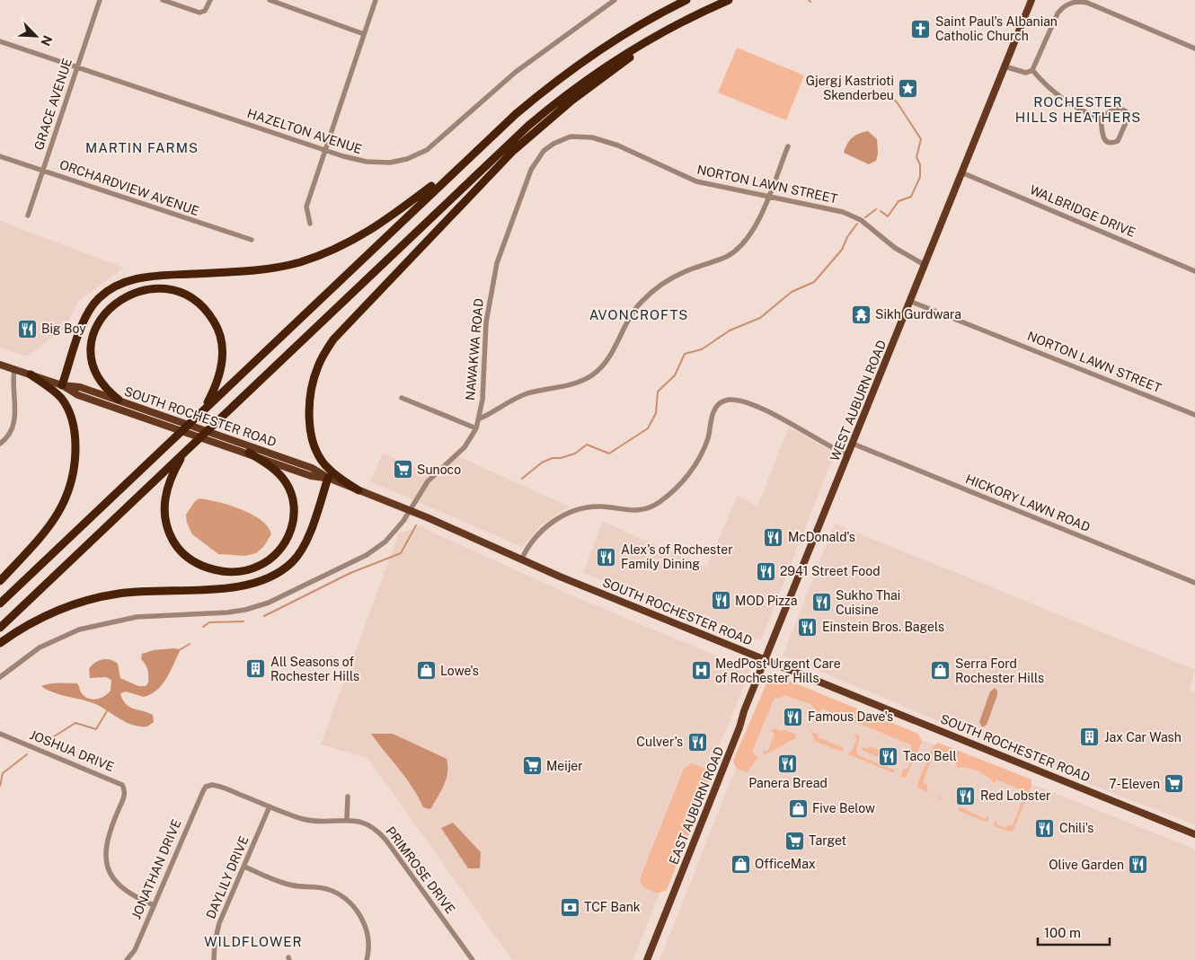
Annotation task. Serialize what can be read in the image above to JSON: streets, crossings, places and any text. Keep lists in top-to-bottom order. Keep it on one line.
{"streets":{"main road":["WEST AUBURN ROAD","SOUTH ROCHESTER ROAD","EAST AUBURN ROAD"],"street":["GRACE AVENUE","HAZELTON AVENUE","NORTON LAWN STREET","ORCHARDVIEW AVENUE","WALBRIDGE DRIVE","NAWAKWA ROAD","HICKORY LAWN ROAD","JOSHUA DRIVE","JONATHAN DRIVE","PRIMROSE DRIVE","DAYLILY DRIVE"]},"crossings":[["GRACE AVENUE","HAZELTON AVENUE"],["GRACE AVENUE","ORCHARDVIEW AVENUE"],["NORTON LAWN STREET","NAWAKWA ROAD"],["NORTON LAWN STREET","WEST AUBURN ROAD"],["WALBRIDGE DRIVE","WEST AUBURN ROAD"],["NAWAKWA ROAD","SOUTH ROCHESTER ROAD"],["WEST AUBURN ROAD","SOUTH ROCHESTER ROAD"],["WEST AUBURN ROAD","HICKORY LAWN ROAD"],["WEST AUBURN ROAD","EAST AUBURN ROAD"],["SOUTH ROCHESTER ROAD","EAST AUBURN ROAD"],["JOSHUA DRIVE","JONATHAN DRIVE"],["JONATHAN DRIVE","PRIMROSE DRIVE"],["PRIMROSE DRIVE","DAYLILY DRIVE"]],"districts":["ROCHESTER HILLS HEATHERS","MARTIN FARMS","AVONCROFTS","WILDFLOWER"],"places":{"church":["Saint Paul's Albanian Catholic Church"],"place":["Gjergj Kastrioti Skenderbeu"],"temple":["Sikh Gurdwara"],"restaurant":["Big Boy","McDonald's","Alex's of Rochester Family Dining","2941 Street Food","MOD Pizza","Sukho Thai Cuisine","Einstein Bros. Bagels","Famous Dave's","Culver's","Taco Bell","Panera Bread","Red Lobster","Chili's","Olive Garden"],"supermarket":["Sunoco","Meijer","7-Eleven","Target"],"building":["All Seasons of Rochester Hills","Jax Car Wash"],"shop":["Lowe's","Serra Ford Rochester Hills","Five Below","OfficeMax"],"hospital":["MedPost Urgent Care of Rochester Hills"],"bank":["TCF Bank"]},"scale_bar":"100 m","north":"bottom right"}
